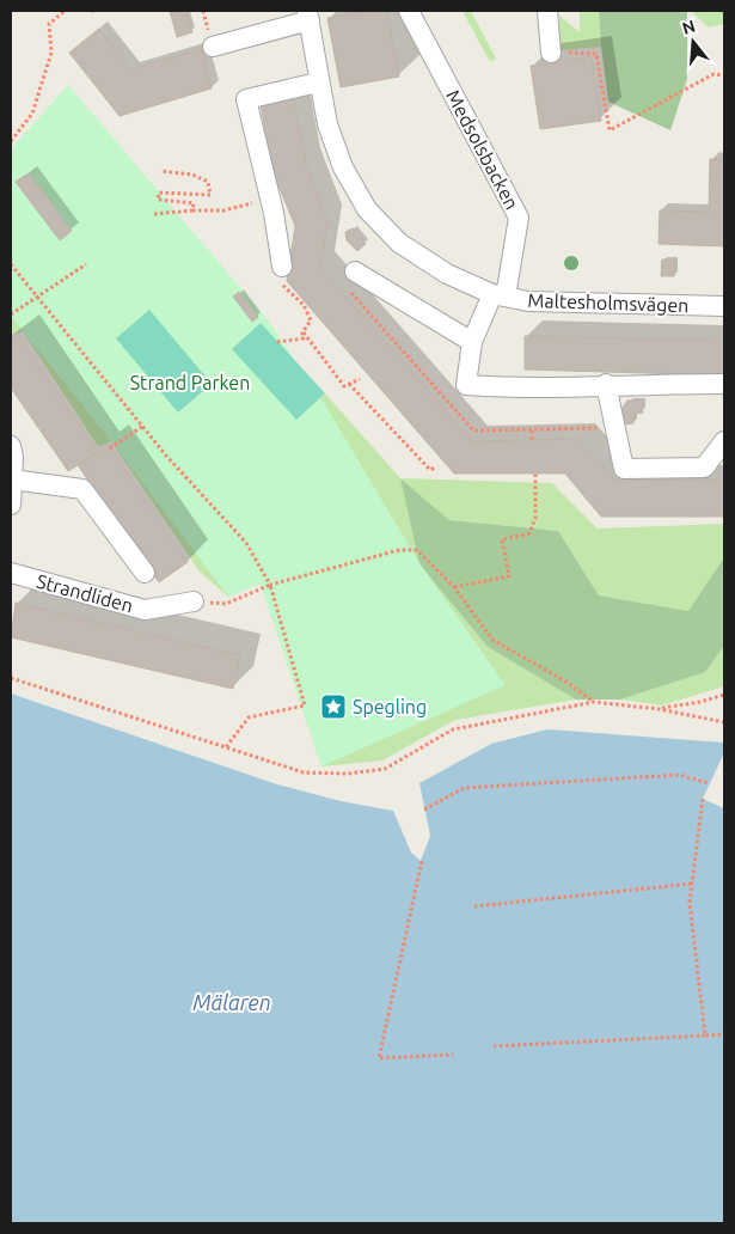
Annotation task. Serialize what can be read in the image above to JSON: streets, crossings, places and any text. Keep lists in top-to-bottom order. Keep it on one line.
{"streets":{"street":["Medsolsbacken","Maltesholmsvägen","Strandliden"]},"crossings":[["Medsolsbacken","Maltesholmsvägen"]],"water":["Mälaren"],"parks":["Strand Parken"],"places":{"place":["Spegling"]},"north":"top"}
